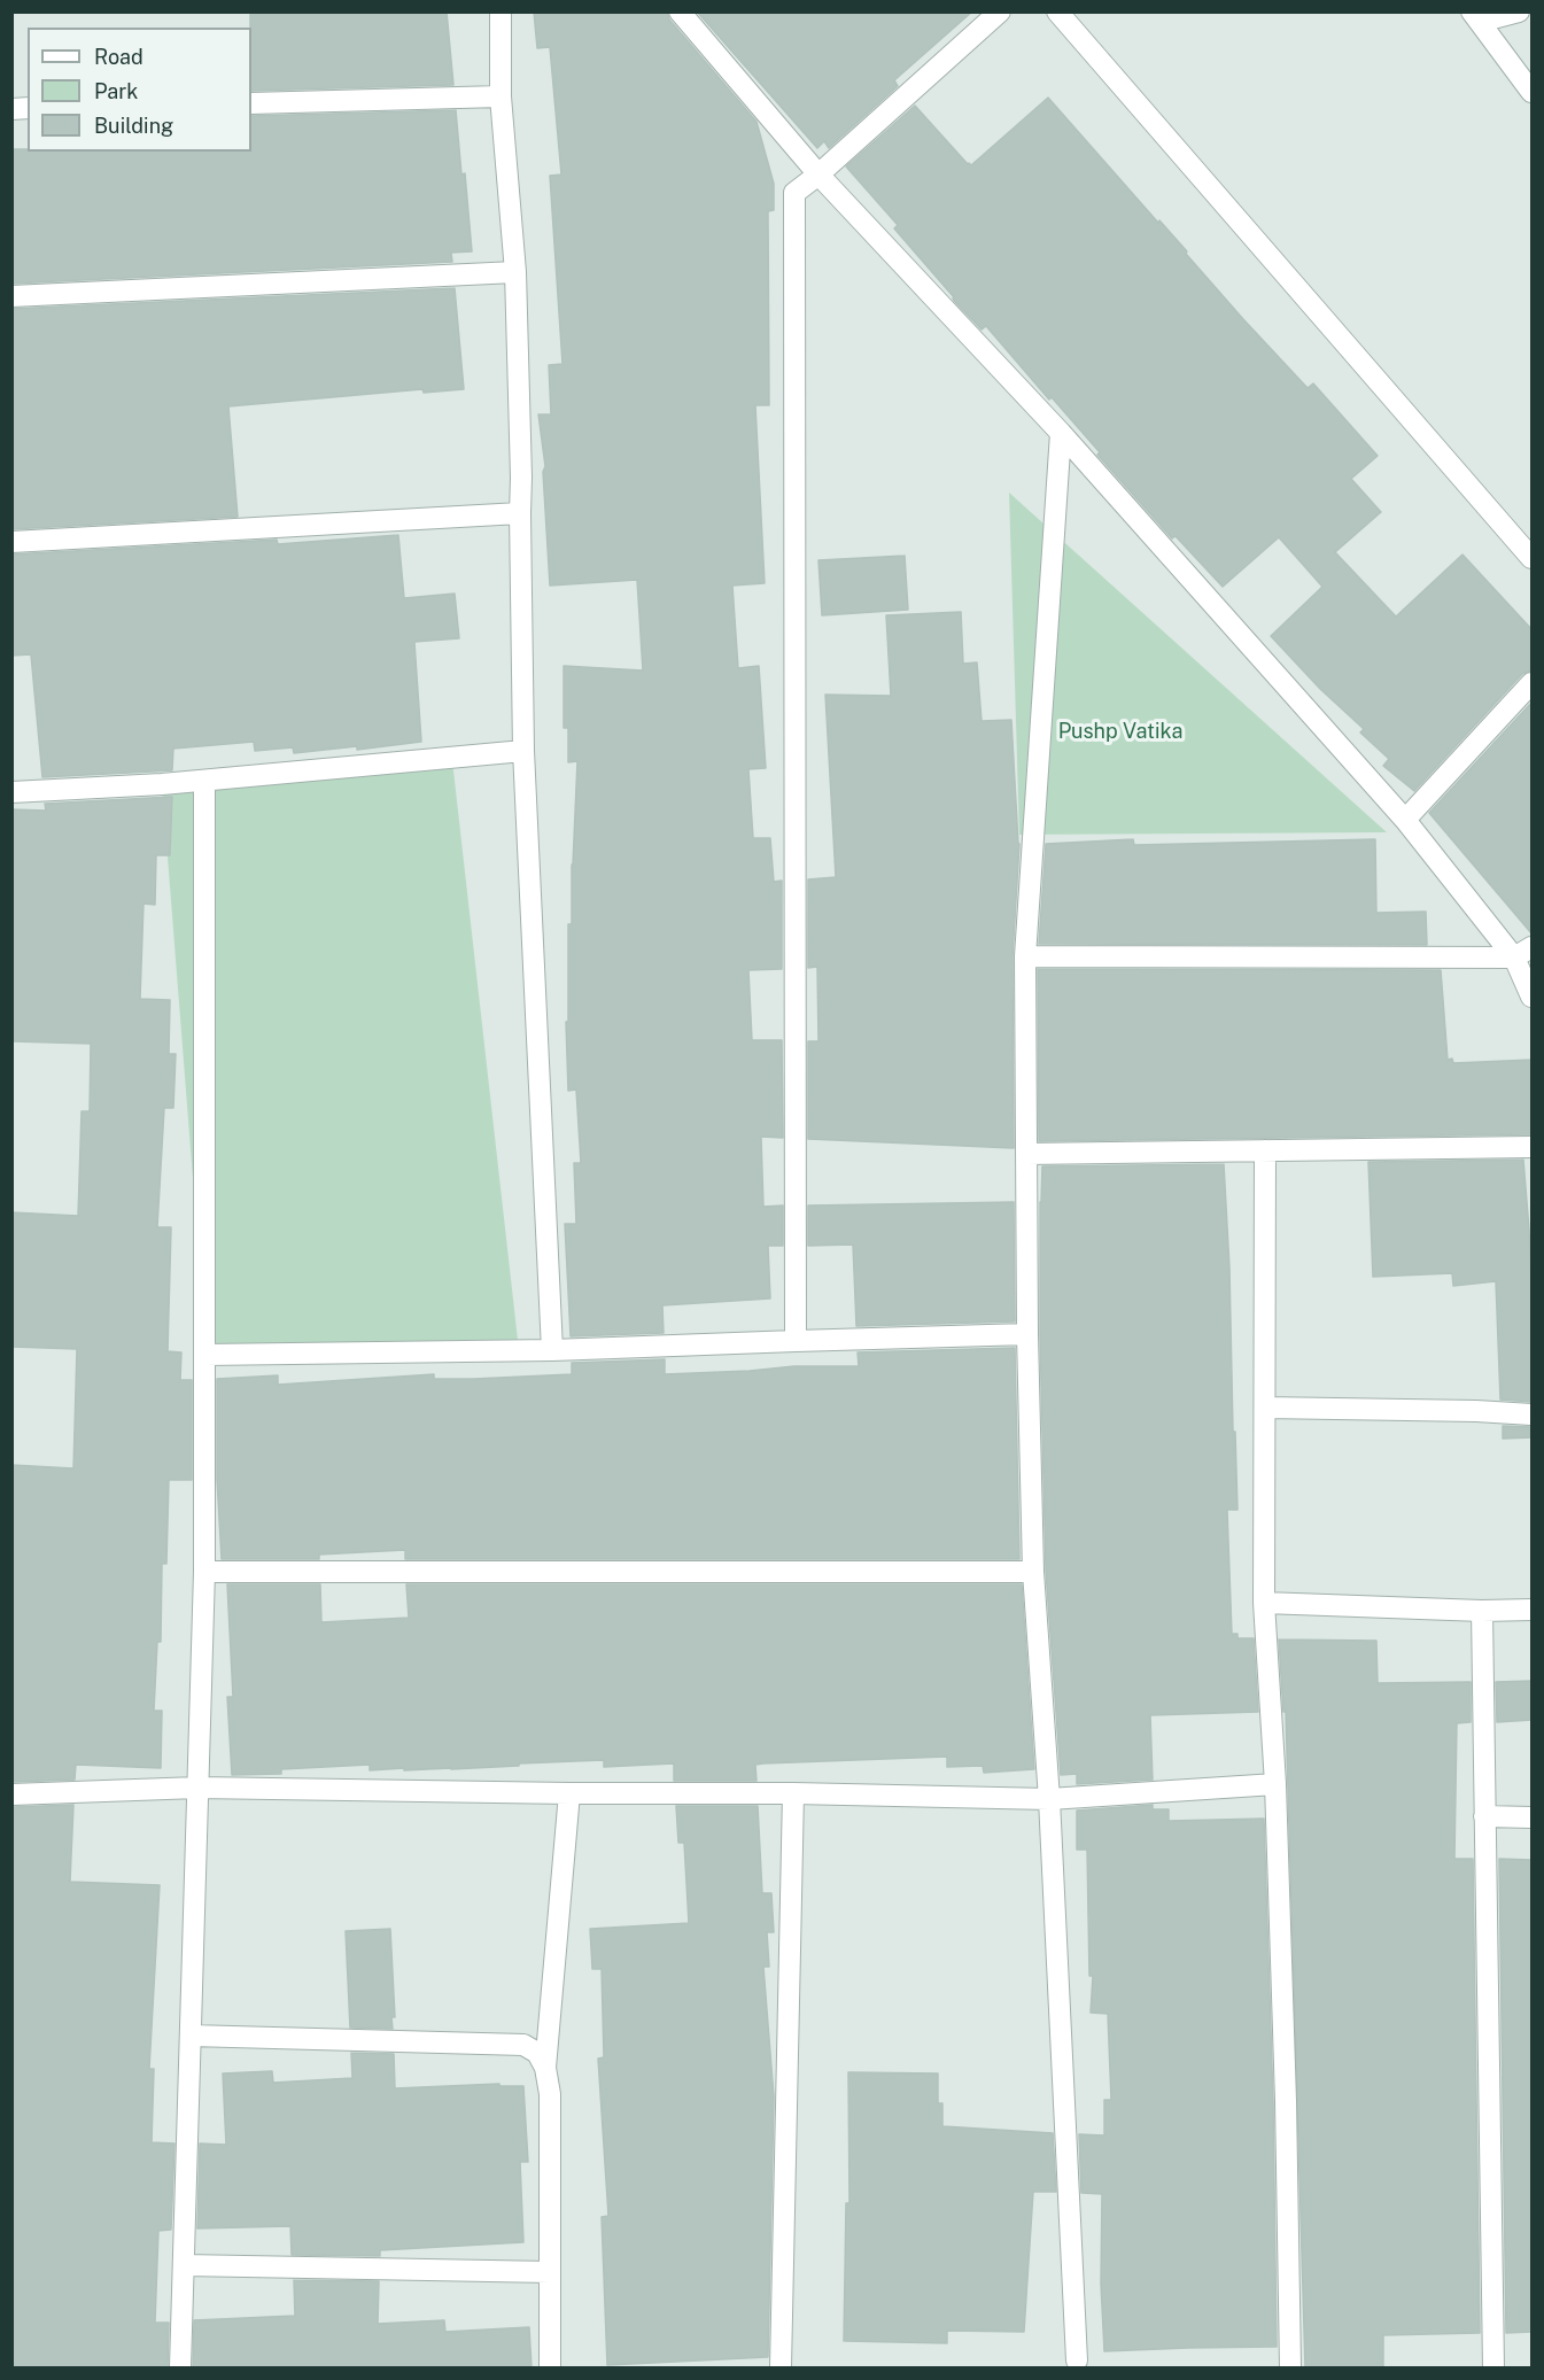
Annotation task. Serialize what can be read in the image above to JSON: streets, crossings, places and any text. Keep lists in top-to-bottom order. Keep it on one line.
{"parks":["Pushp Vatika"],"legend":["Road","Park","Building"]}
